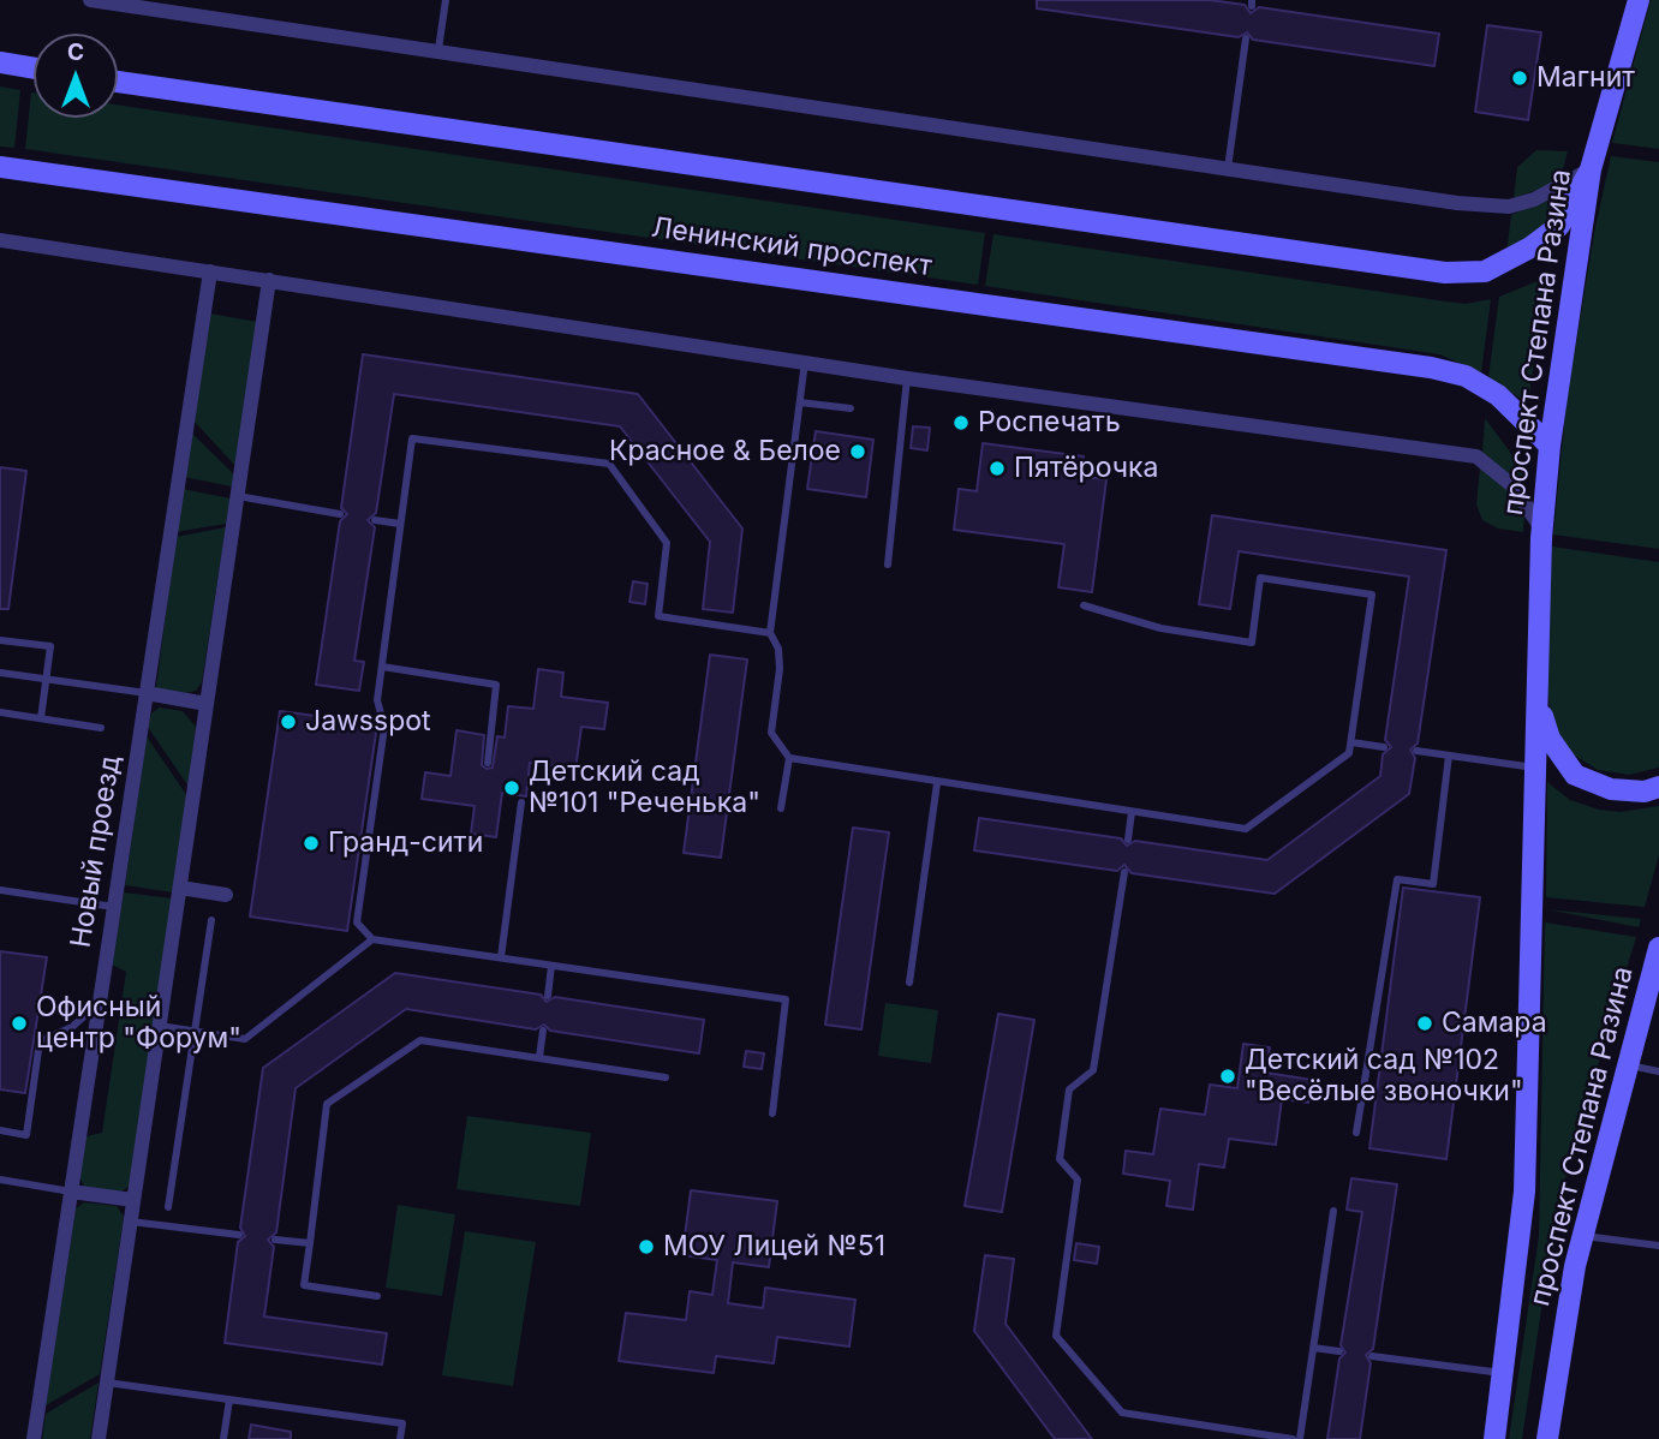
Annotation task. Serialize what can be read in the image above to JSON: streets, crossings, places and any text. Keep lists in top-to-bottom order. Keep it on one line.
{"streets":{"main road":["Ленинский проспект","проспект Степана Разина"],"street":["Новый проезд"]},"crossings":[["Ленинский проспект","проспект Степана Разина"]],"places":["Магнит","Роспечать","Красное & Белое","Пятёрочка","Jawsspot","Детский сад №101 \"Реченька\"","Гранд-сити","Офисный центр \"Форум\"","Самара","Детский сад №102 \"Весёлые звоночки\"","МОУ Лицей №51"],"north":"top"}
